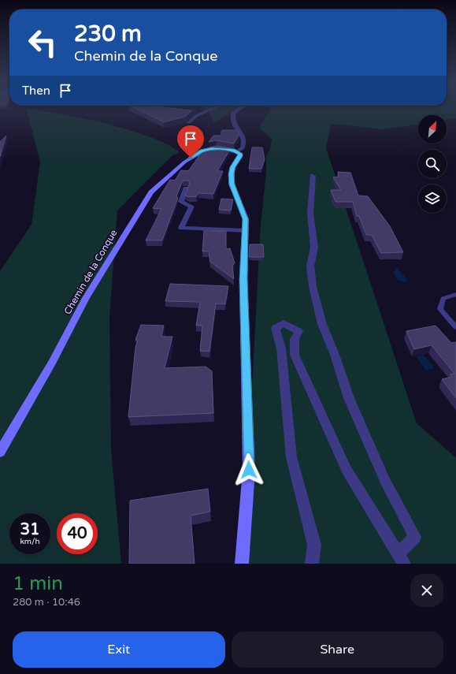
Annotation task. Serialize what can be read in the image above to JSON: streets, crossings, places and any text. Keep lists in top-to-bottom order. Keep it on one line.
{"streets":{"street":["Chemin de la Conque"]},"north":"top right","page":{"turn":["230 m","Chemin de la Conque"],"then":"Then","speed":"31 km/h","limit":"40","heading":["1 min","280 m · 10:46"],"buttons":["Exit","Share"]}}
